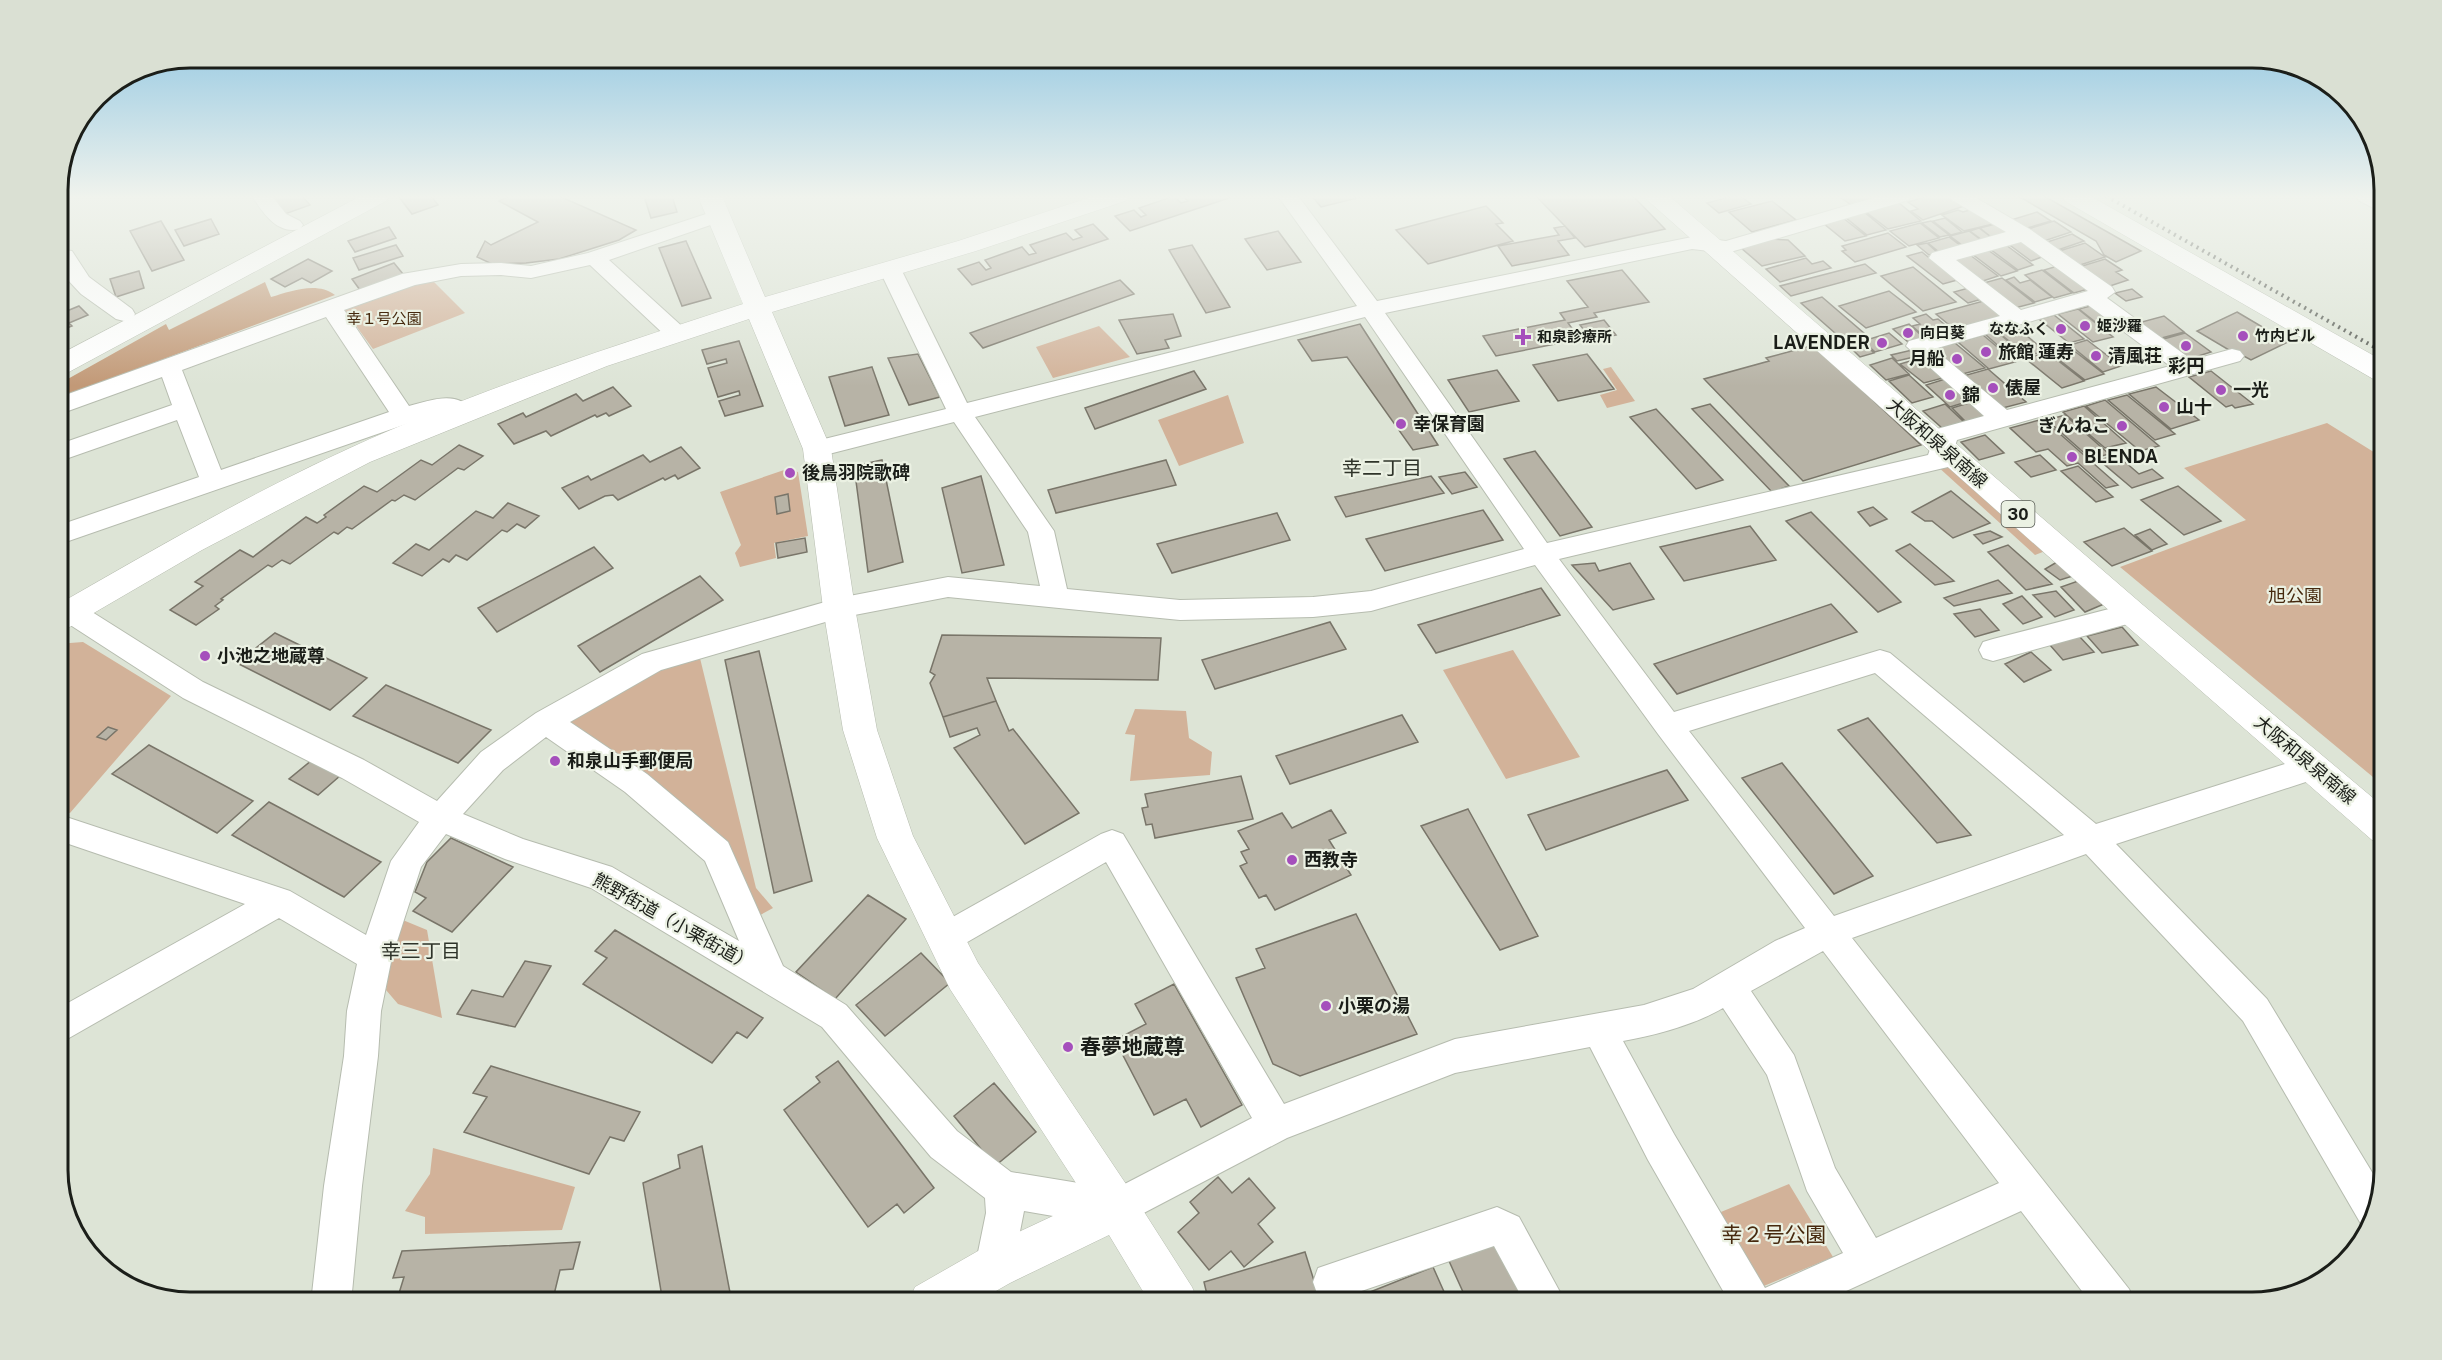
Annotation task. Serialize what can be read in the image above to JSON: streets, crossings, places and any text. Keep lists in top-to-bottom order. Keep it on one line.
{"streets":{"street":["大阪和泉泉南線","30","熊野街道（小栗街道）"]},"districts":["幸二丁目","幸三丁目"],"parks":["幸１号公園","旭公園","幸２号公園"],"places":{"other":["姫沙羅","ななふく","向日葵","竹内ビル","LAVENDER","彩円","旅館 蓮寿","清風荘","月船","俵屋","一光","錦","山十","幸保育園","ぎんねこ","BLENDA","後鳥羽院歌碑","小池之地蔵尊","和泉山手郵便局","西教寺","小栗の湯","春夢地蔵尊"],"health":["和泉診療所"]}}
